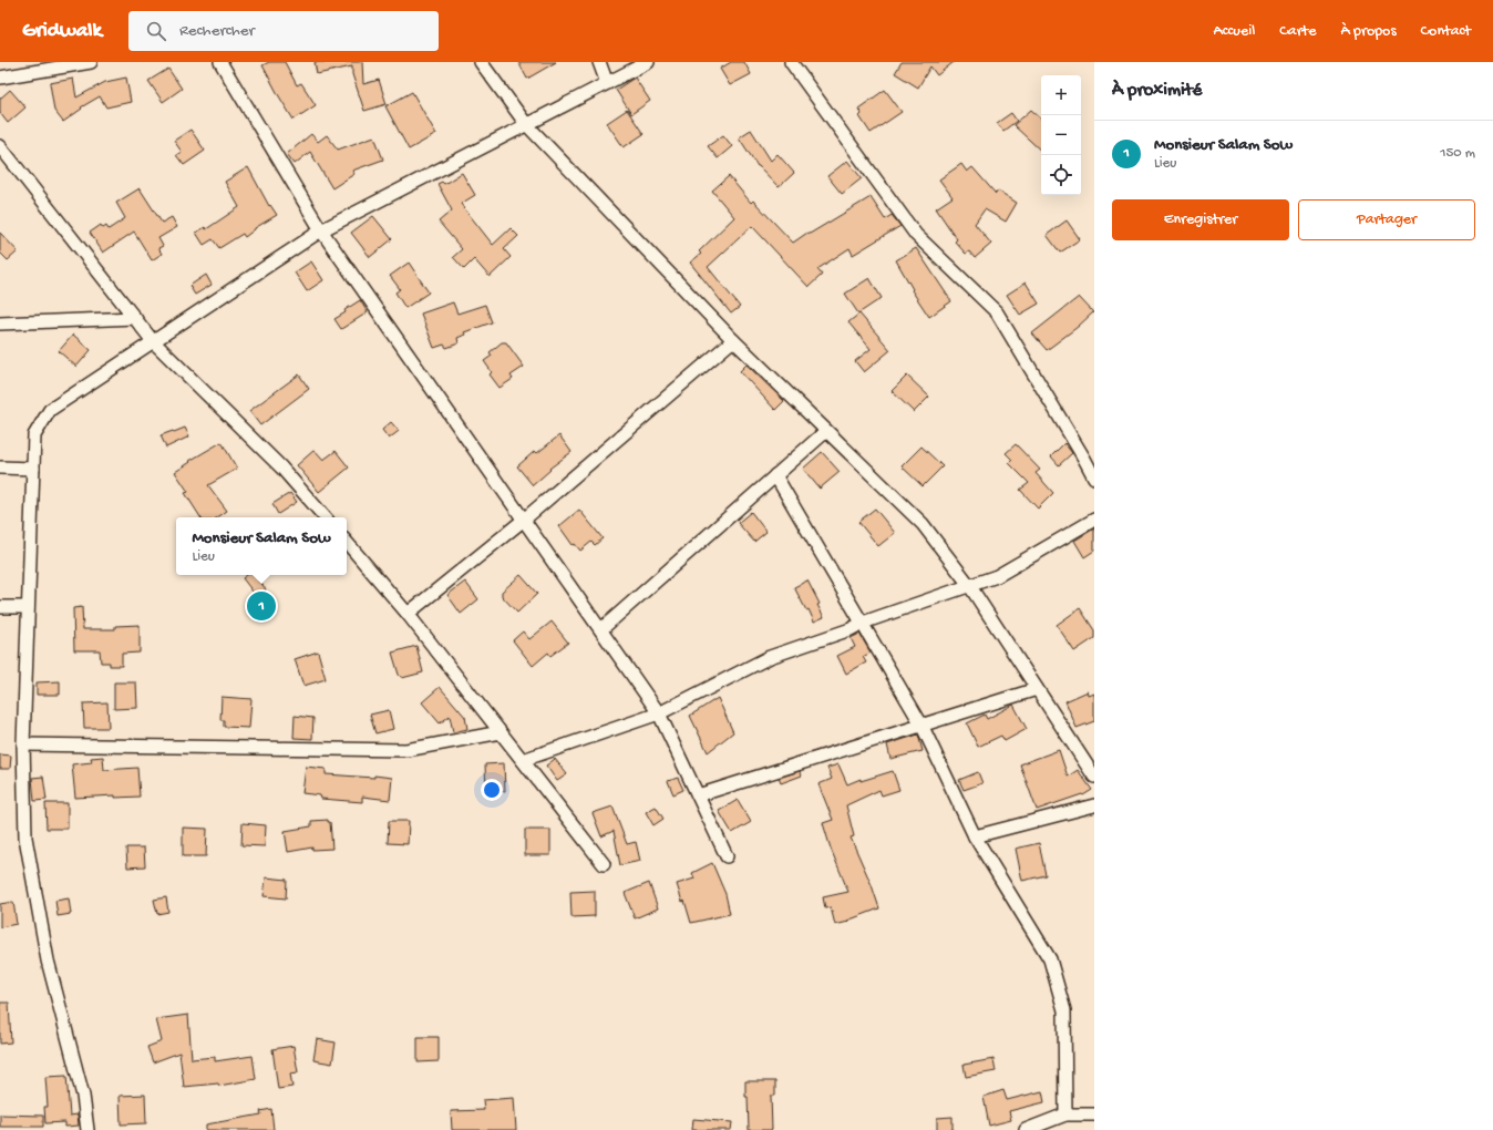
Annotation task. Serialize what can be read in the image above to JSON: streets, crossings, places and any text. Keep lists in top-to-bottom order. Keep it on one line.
{"page":{"header":"Gridwalk","search":"Rechercher","nav":["Accueil","Carte","À propos","Contact"],"heading":"À proximité","map_buttons":["+","−"],"list":[{"mark":"1","name":"Monsieur Salam Sow","note":"Lieu","value":"150 m"}],"buttons":["Enregistrer","Partager"],"popup":["Monsieur Salam Sow","Lieu"],"pins":"1"}}
